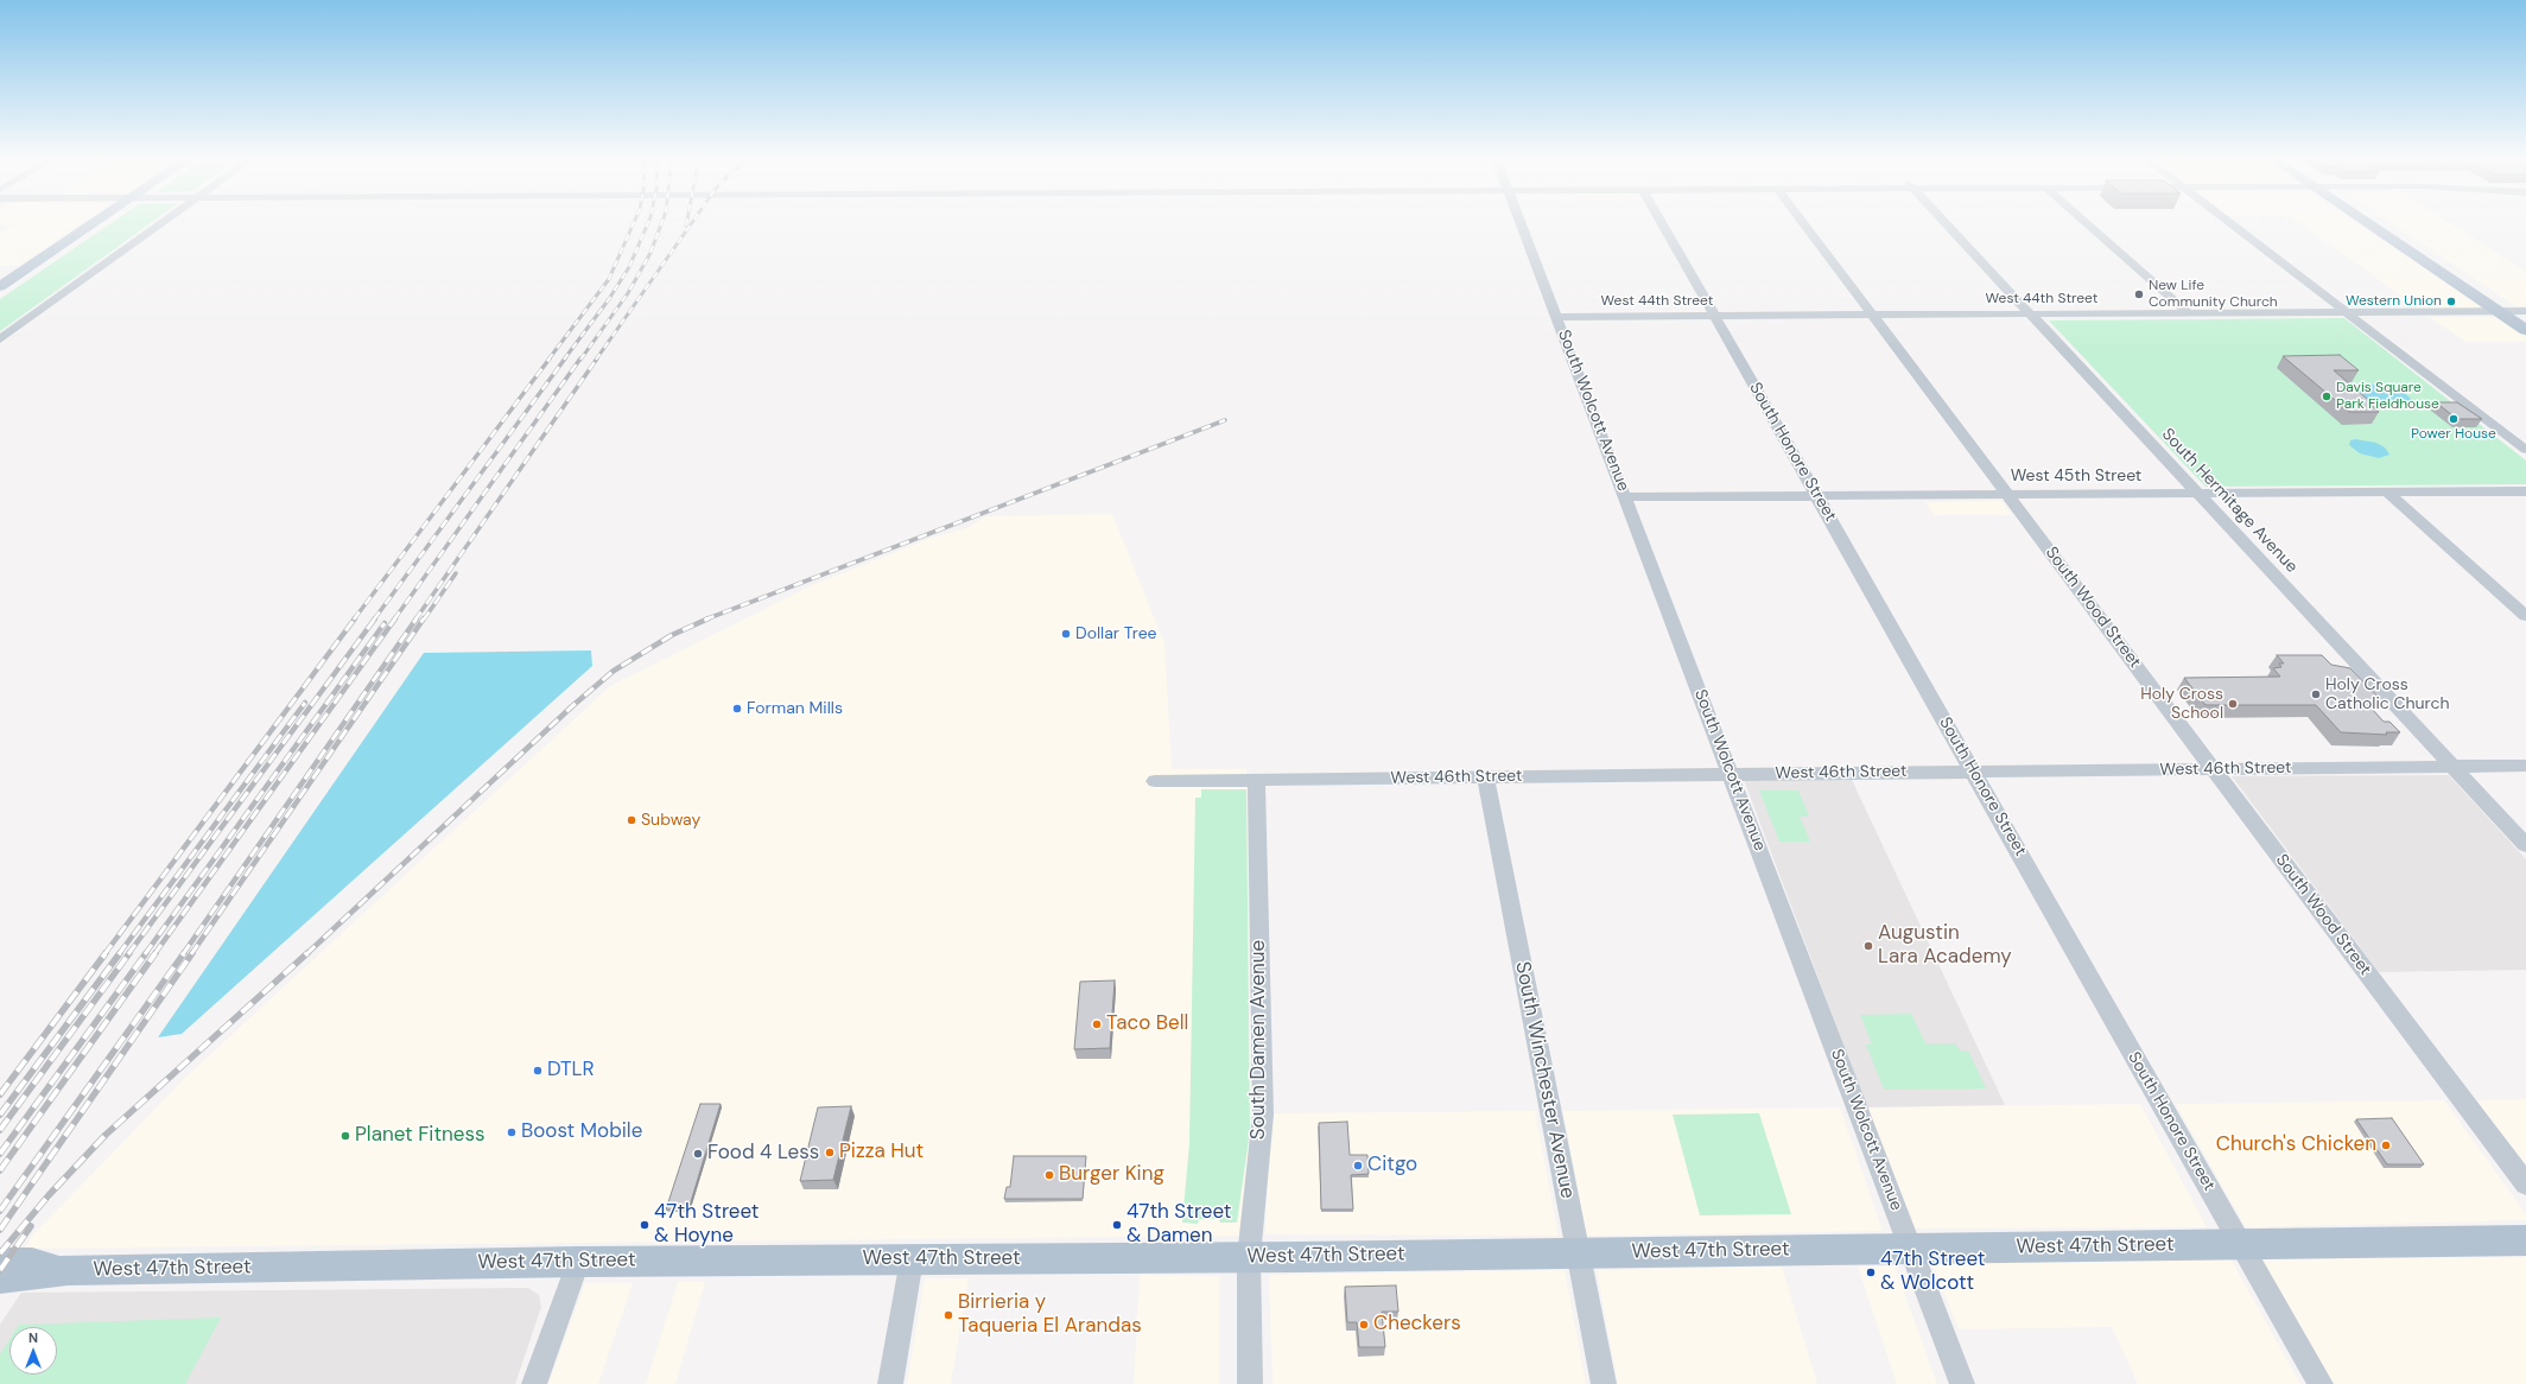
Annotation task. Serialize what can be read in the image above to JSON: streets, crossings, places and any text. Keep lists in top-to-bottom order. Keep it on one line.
{"streets":{"main road":["West 47th Street"],"street":["West 44th Street","South Wolcott Avenue","South Honore Street","West 45th Street","South Hermitage Avenue","South Wood Street","West 46th Street","South Damen Avenue","South Winchester Avenue"]},"crossings":[["West 44th Street","South Wolcott Avenue"],["West 44th Street","South Honore Street"],["West 44th Street","South Hermitage Avenue"],["West 44th Street","South Wood Street"],["South Wolcott Avenue","West 45th Street"],["South Wolcott Avenue","West 46th Street"],["South Wolcott Avenue","West 47th Street"],["South Honore Street","West 45th Street"],["South Honore Street","West 46th Street"],["South Honore Street","West 47th Street"],["West 45th Street","South Hermitage Avenue"],["West 45th Street","South Wood Street"],["South Hermitage Avenue","West 46th Street"],["South Wood Street","West 46th Street"],["West 46th Street","South Damen Avenue"],["West 46th Street","South Winchester Avenue"],["South Damen Avenue","West 47th Street"],["South Winchester Avenue","West 47th Street"]],"places":["New Life Community Church","Western Union","Davis Square Park Fieldhouse","Power House","Dollar Tree","Holy Cross Catholic Church","Holy Cross School","Forman Mills","Subway","Augustin Lara Academy","Taco Bell","DTLR","Boost Mobile","Planet Fitness","Church's Chicken","Pizza Hut","Food 4 Less","Citgo","Burger King","47th Street & Hoyne","47th Street & Damen","47th Street & Wolcott","Birrieria y Taqueria El Arandas","Checkers"],"north":"top"}
